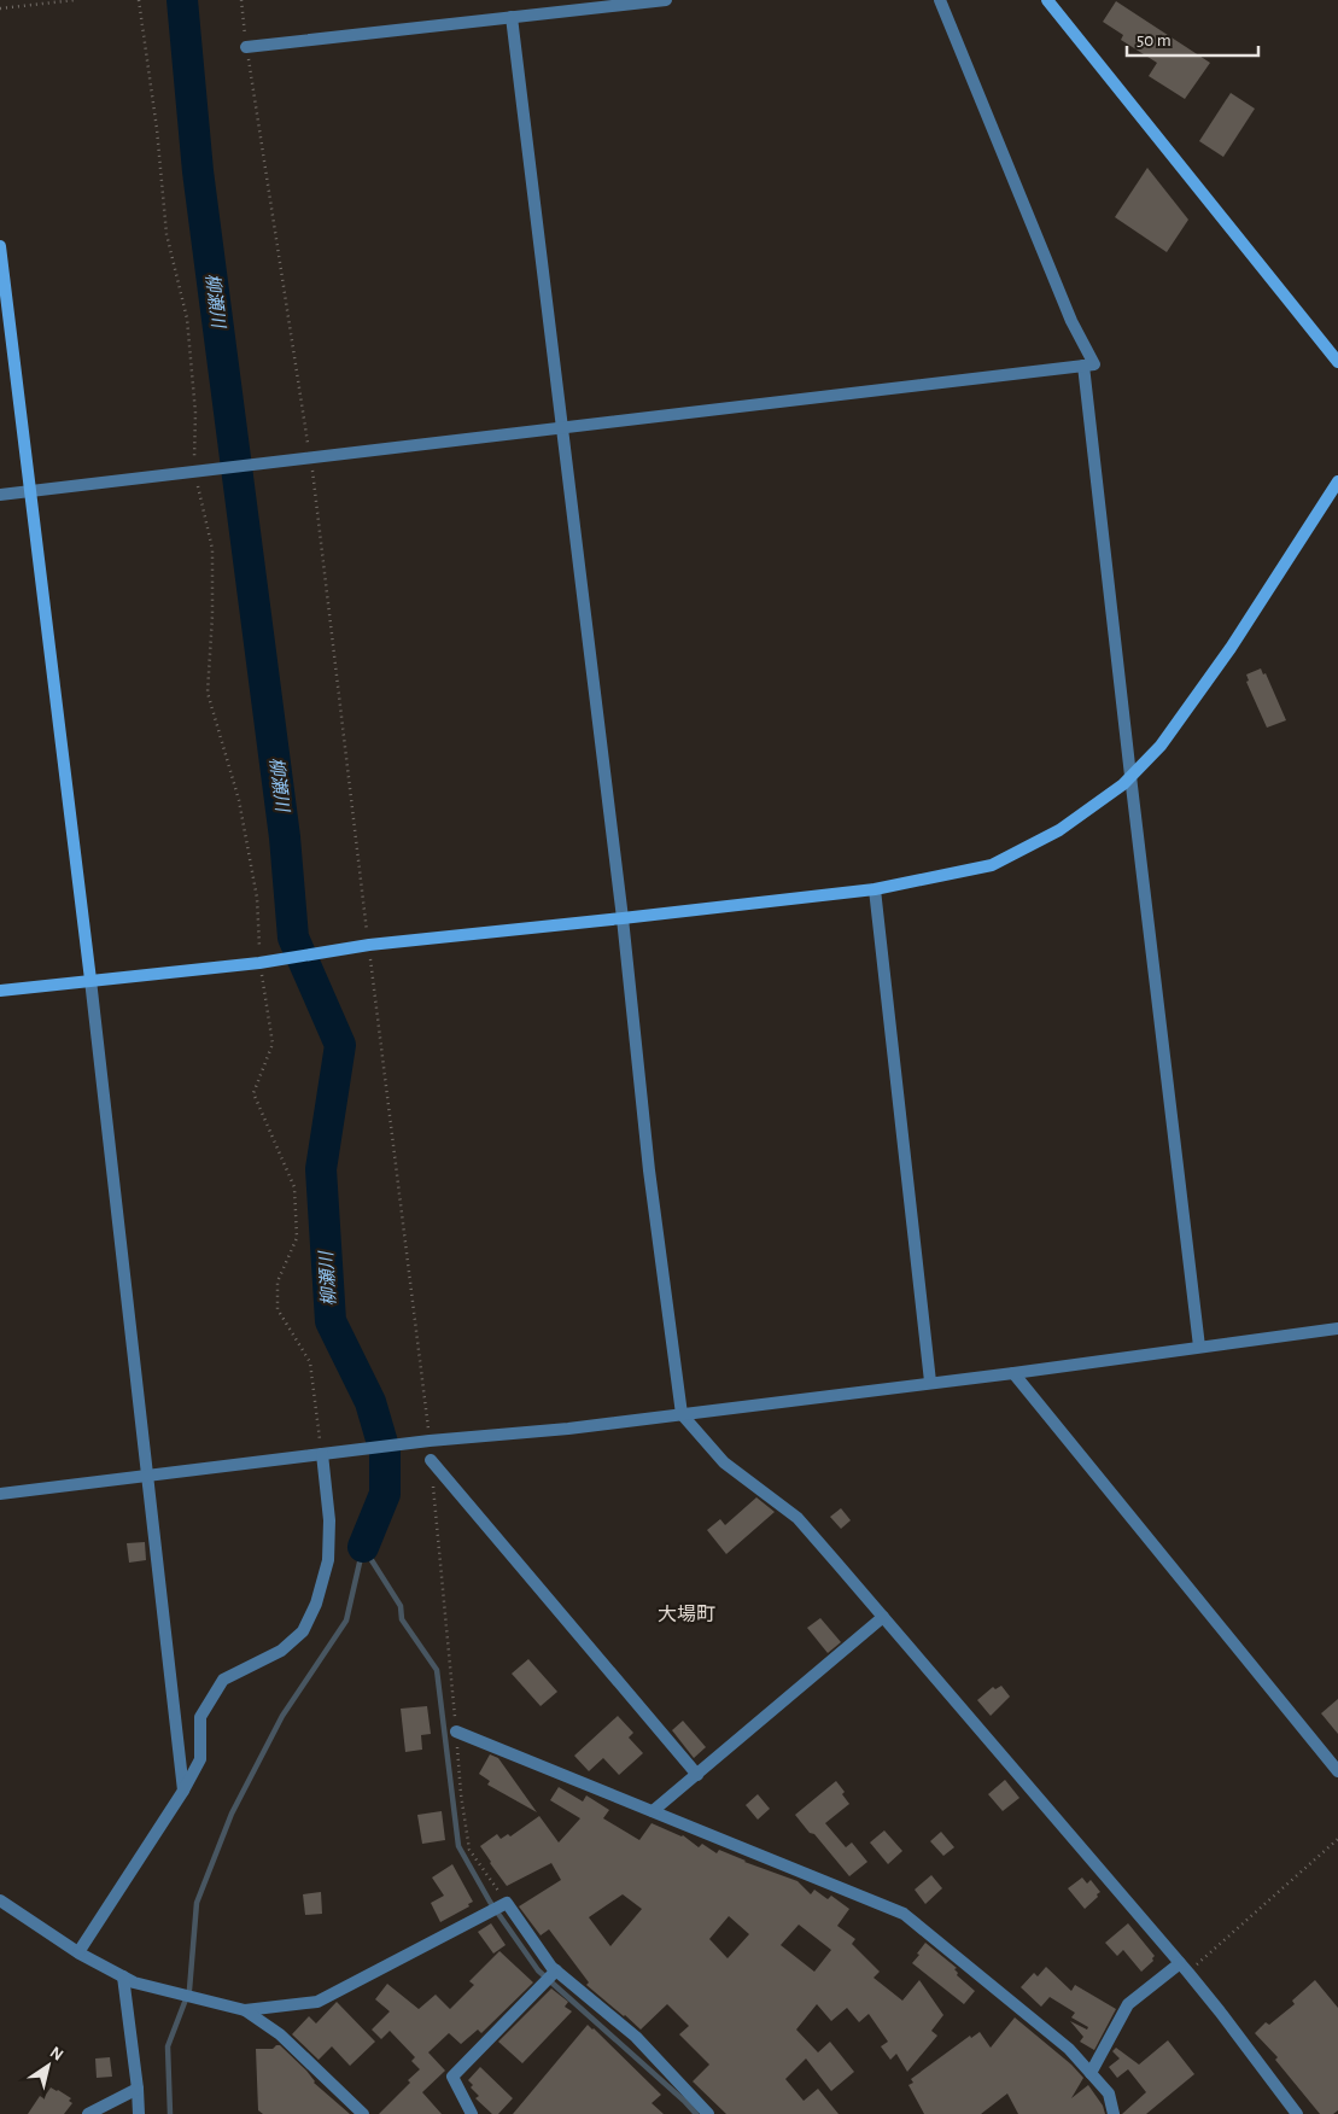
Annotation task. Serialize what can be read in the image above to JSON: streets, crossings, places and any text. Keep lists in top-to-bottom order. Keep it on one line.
{"districts":["大場町"],"water":["柳瀬川"],"scale_bar":"50 m","north":"top right"}
